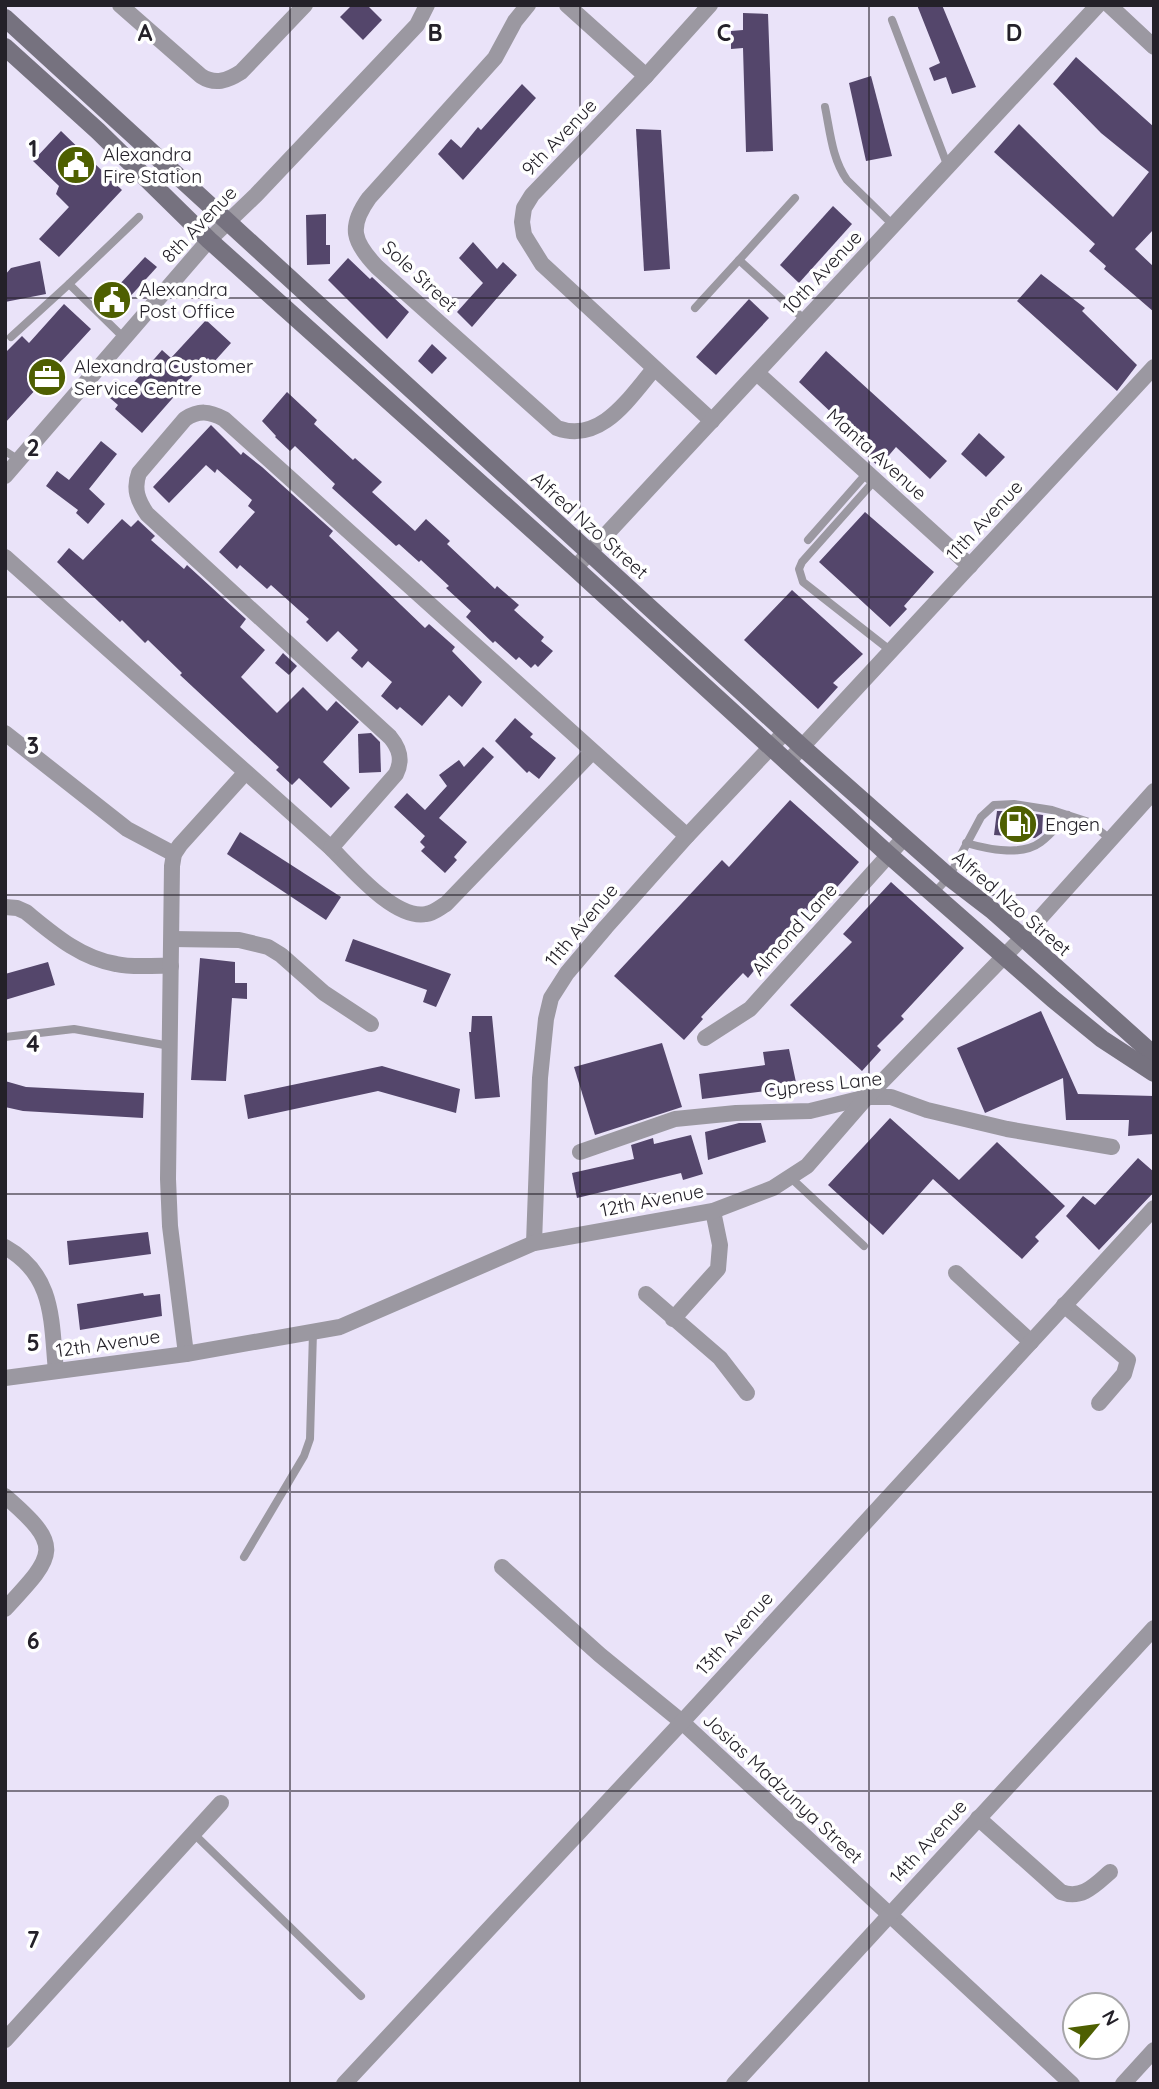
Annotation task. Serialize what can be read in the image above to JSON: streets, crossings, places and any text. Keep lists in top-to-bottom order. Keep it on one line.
{"streets":{"street":["9th Avenue","8th Avenue","10th Avenue","Sole Street","Manta Avenue","11th Avenue","Alfred Nzo Street","Almond Lane","Cypress Lane","12th Avenue","13th Avenue","Josias Madzunya Street","14th Avenue"]},"crossings":[["9th Avenue","10th Avenue"],["9th Avenue","Sole Street"],["8th Avenue","Alfred Nzo Street"],["10th Avenue","Manta Avenue"],["10th Avenue","Alfred Nzo Street"],["Manta Avenue","11th Avenue"],["11th Avenue","Alfred Nzo Street"],["11th Avenue","12th Avenue"],["Alfred Nzo Street","Almond Lane"],["Alfred Nzo Street","12th Avenue"],["Cypress Lane","12th Avenue"],["13th Avenue","Josias Madzunya Street"],["Josias Madzunya Street","14th Avenue"]],"places":{"public building":["Alexandra Fire Station","Alexandra Post Office"],"office":["Alexandra Customer Service Centre"],"fuel station":["Engen"]},"north":"top right","grid":{"columns":["A","B","C","D"],"rows":["1","2","3","4","5","6","7"]}}
